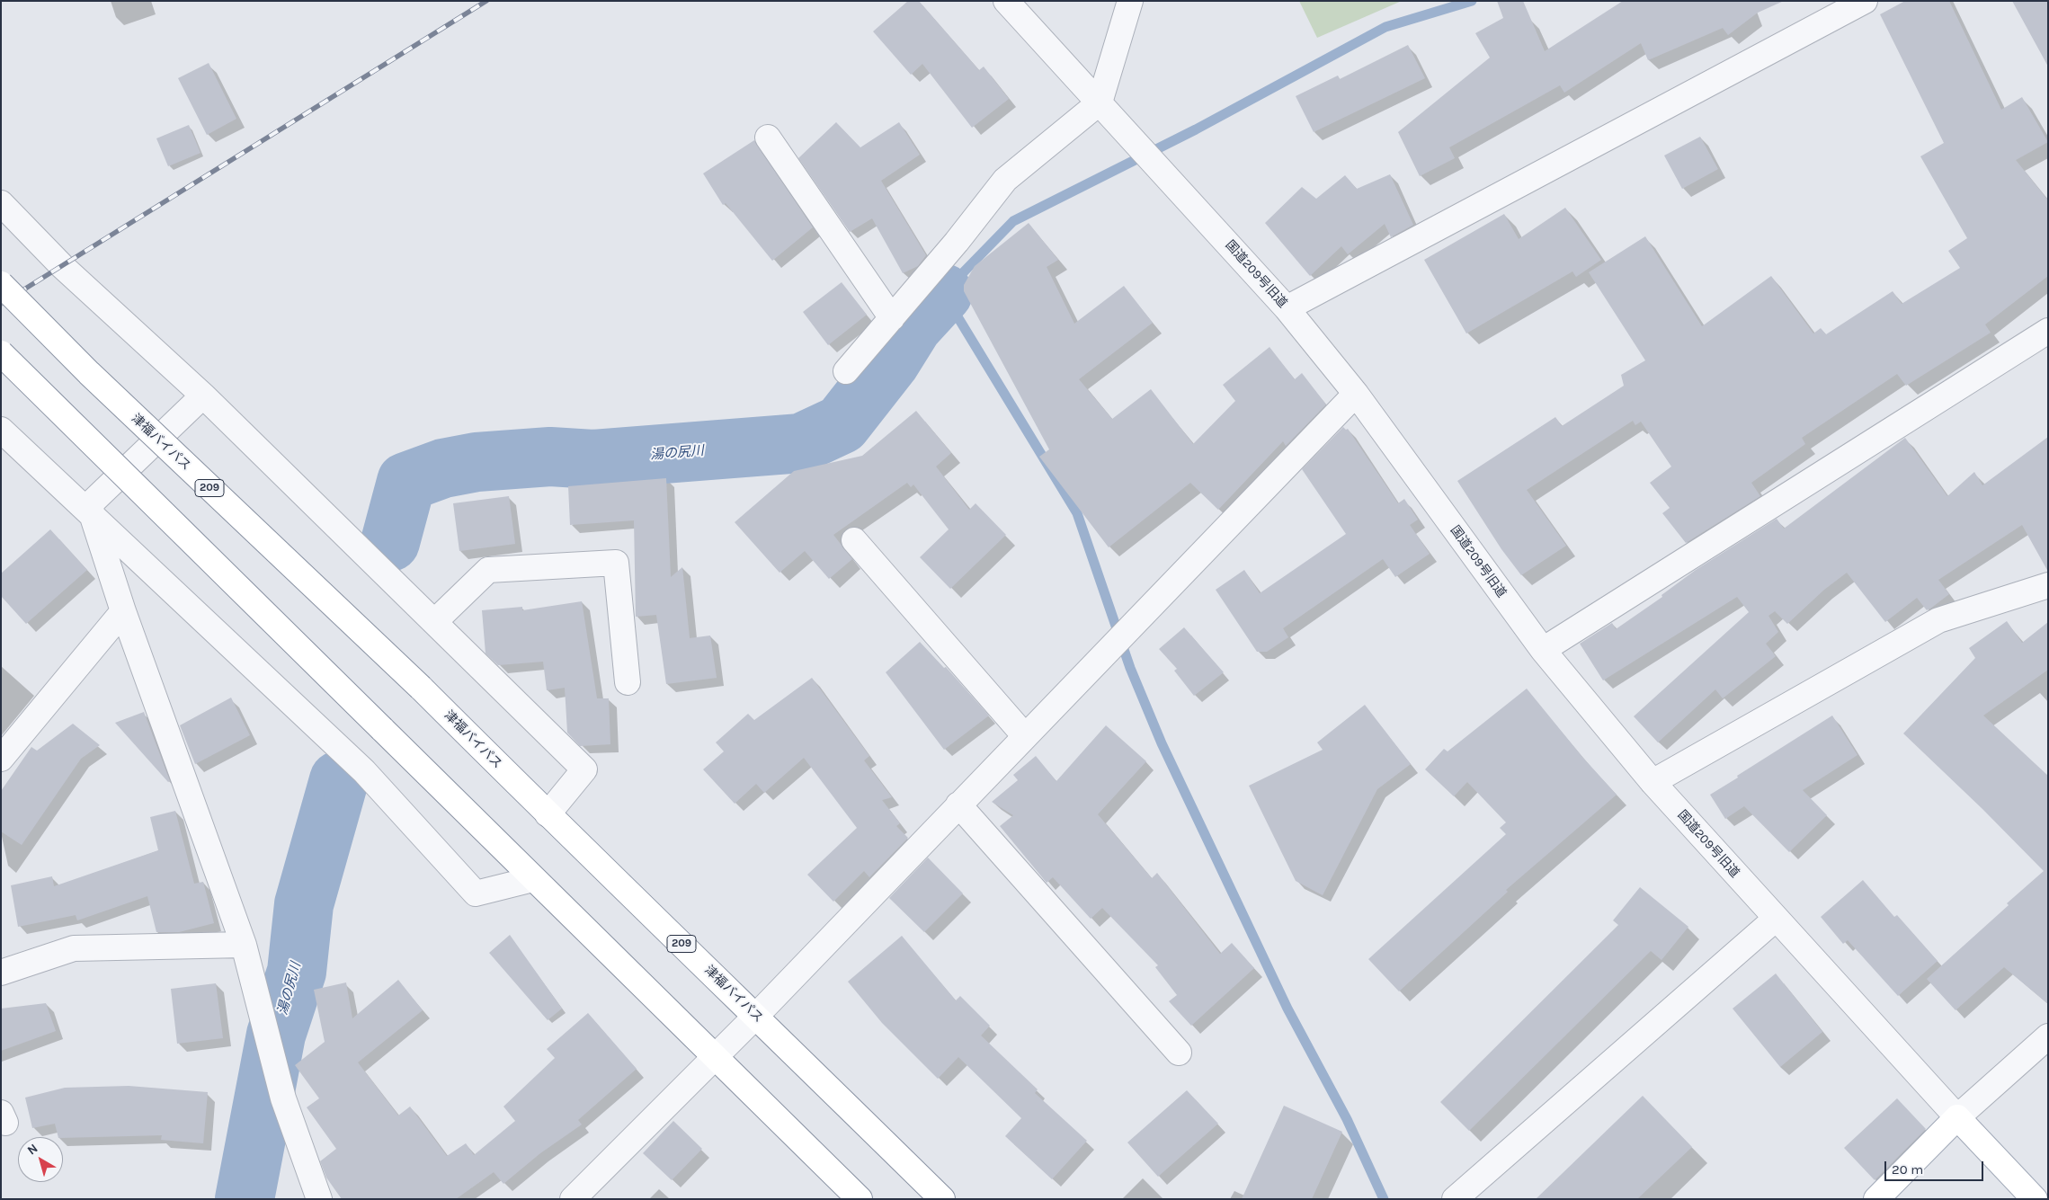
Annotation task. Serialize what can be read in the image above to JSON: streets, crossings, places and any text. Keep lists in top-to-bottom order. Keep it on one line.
{"streets":{"main road":["津福バイパス","209"],"street":["国道209号旧道"]},"water":["湯の尻川"],"scale_bar":"20 m","north":"top left"}
